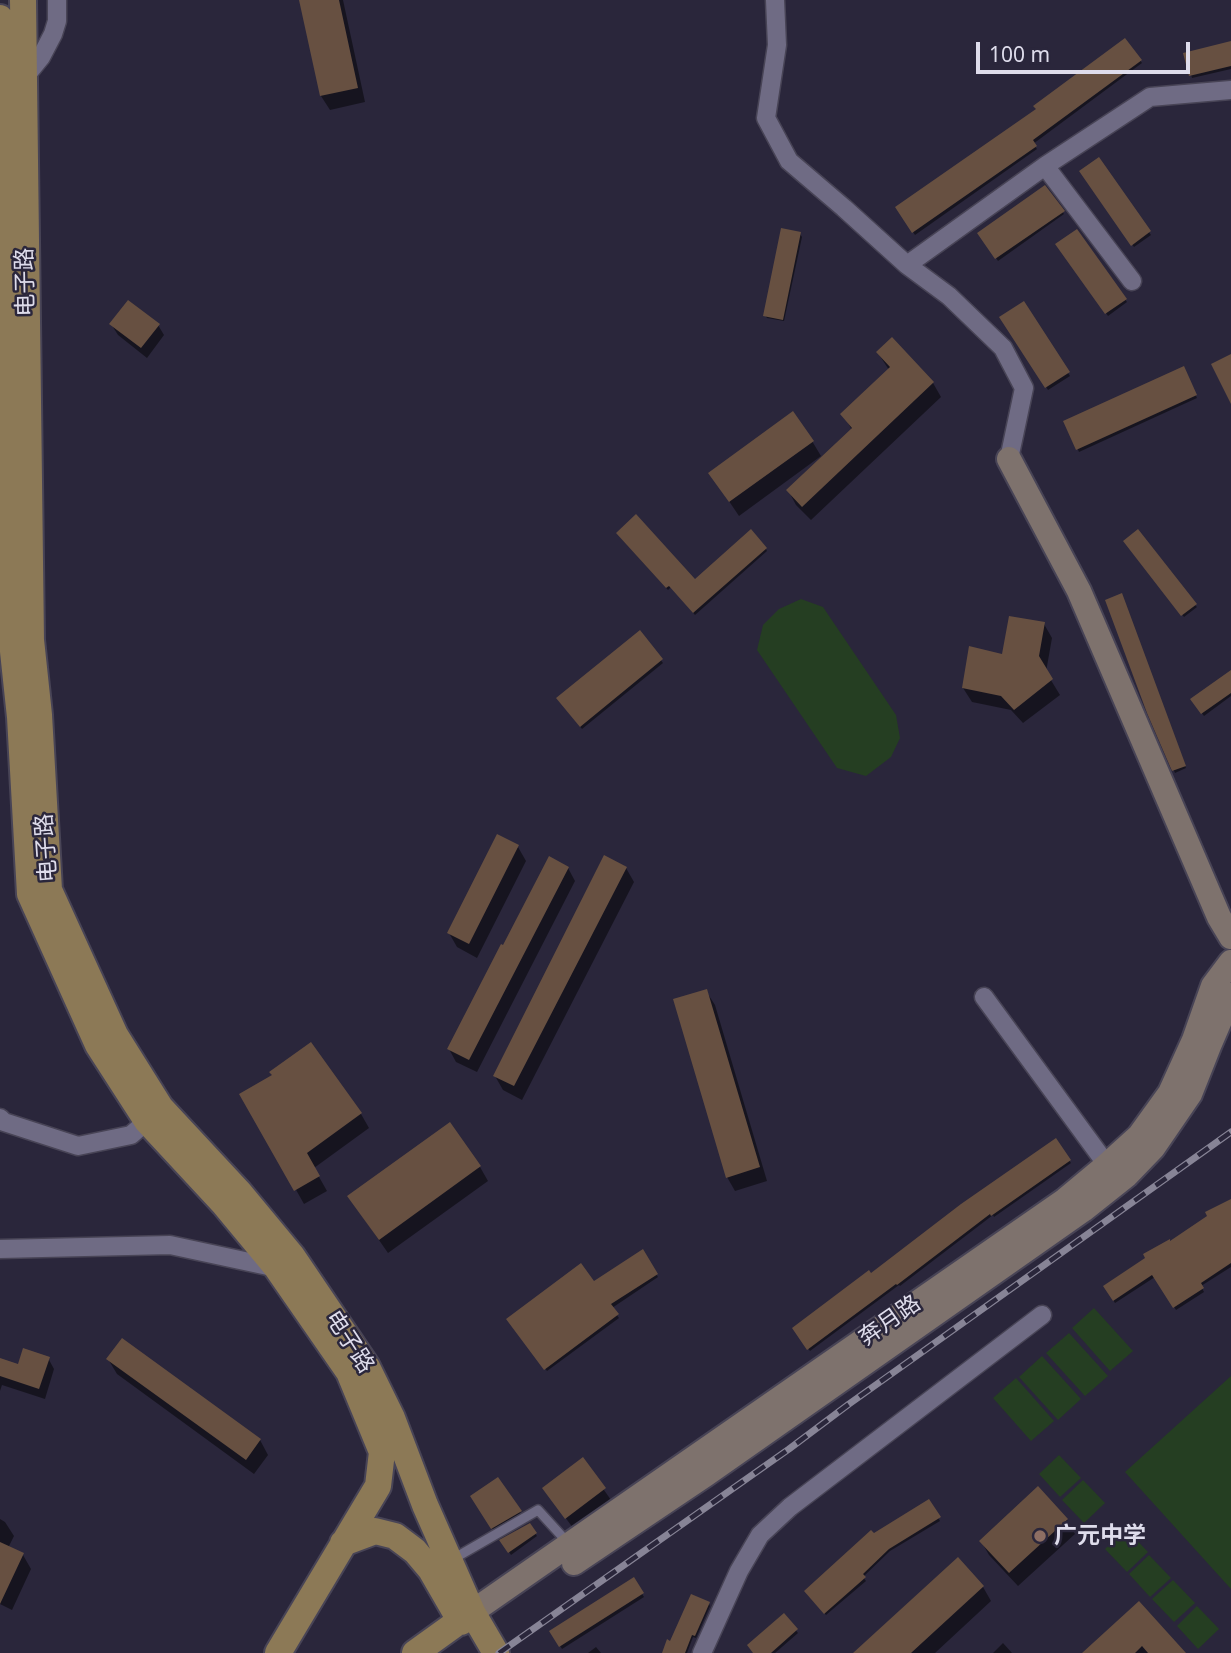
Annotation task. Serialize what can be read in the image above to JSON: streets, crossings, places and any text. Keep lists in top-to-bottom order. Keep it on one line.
{"streets":{"main road":["电子路"],"street":["奔月路"]},"places":["广元中学"],"scale_bar":"100 m"}
